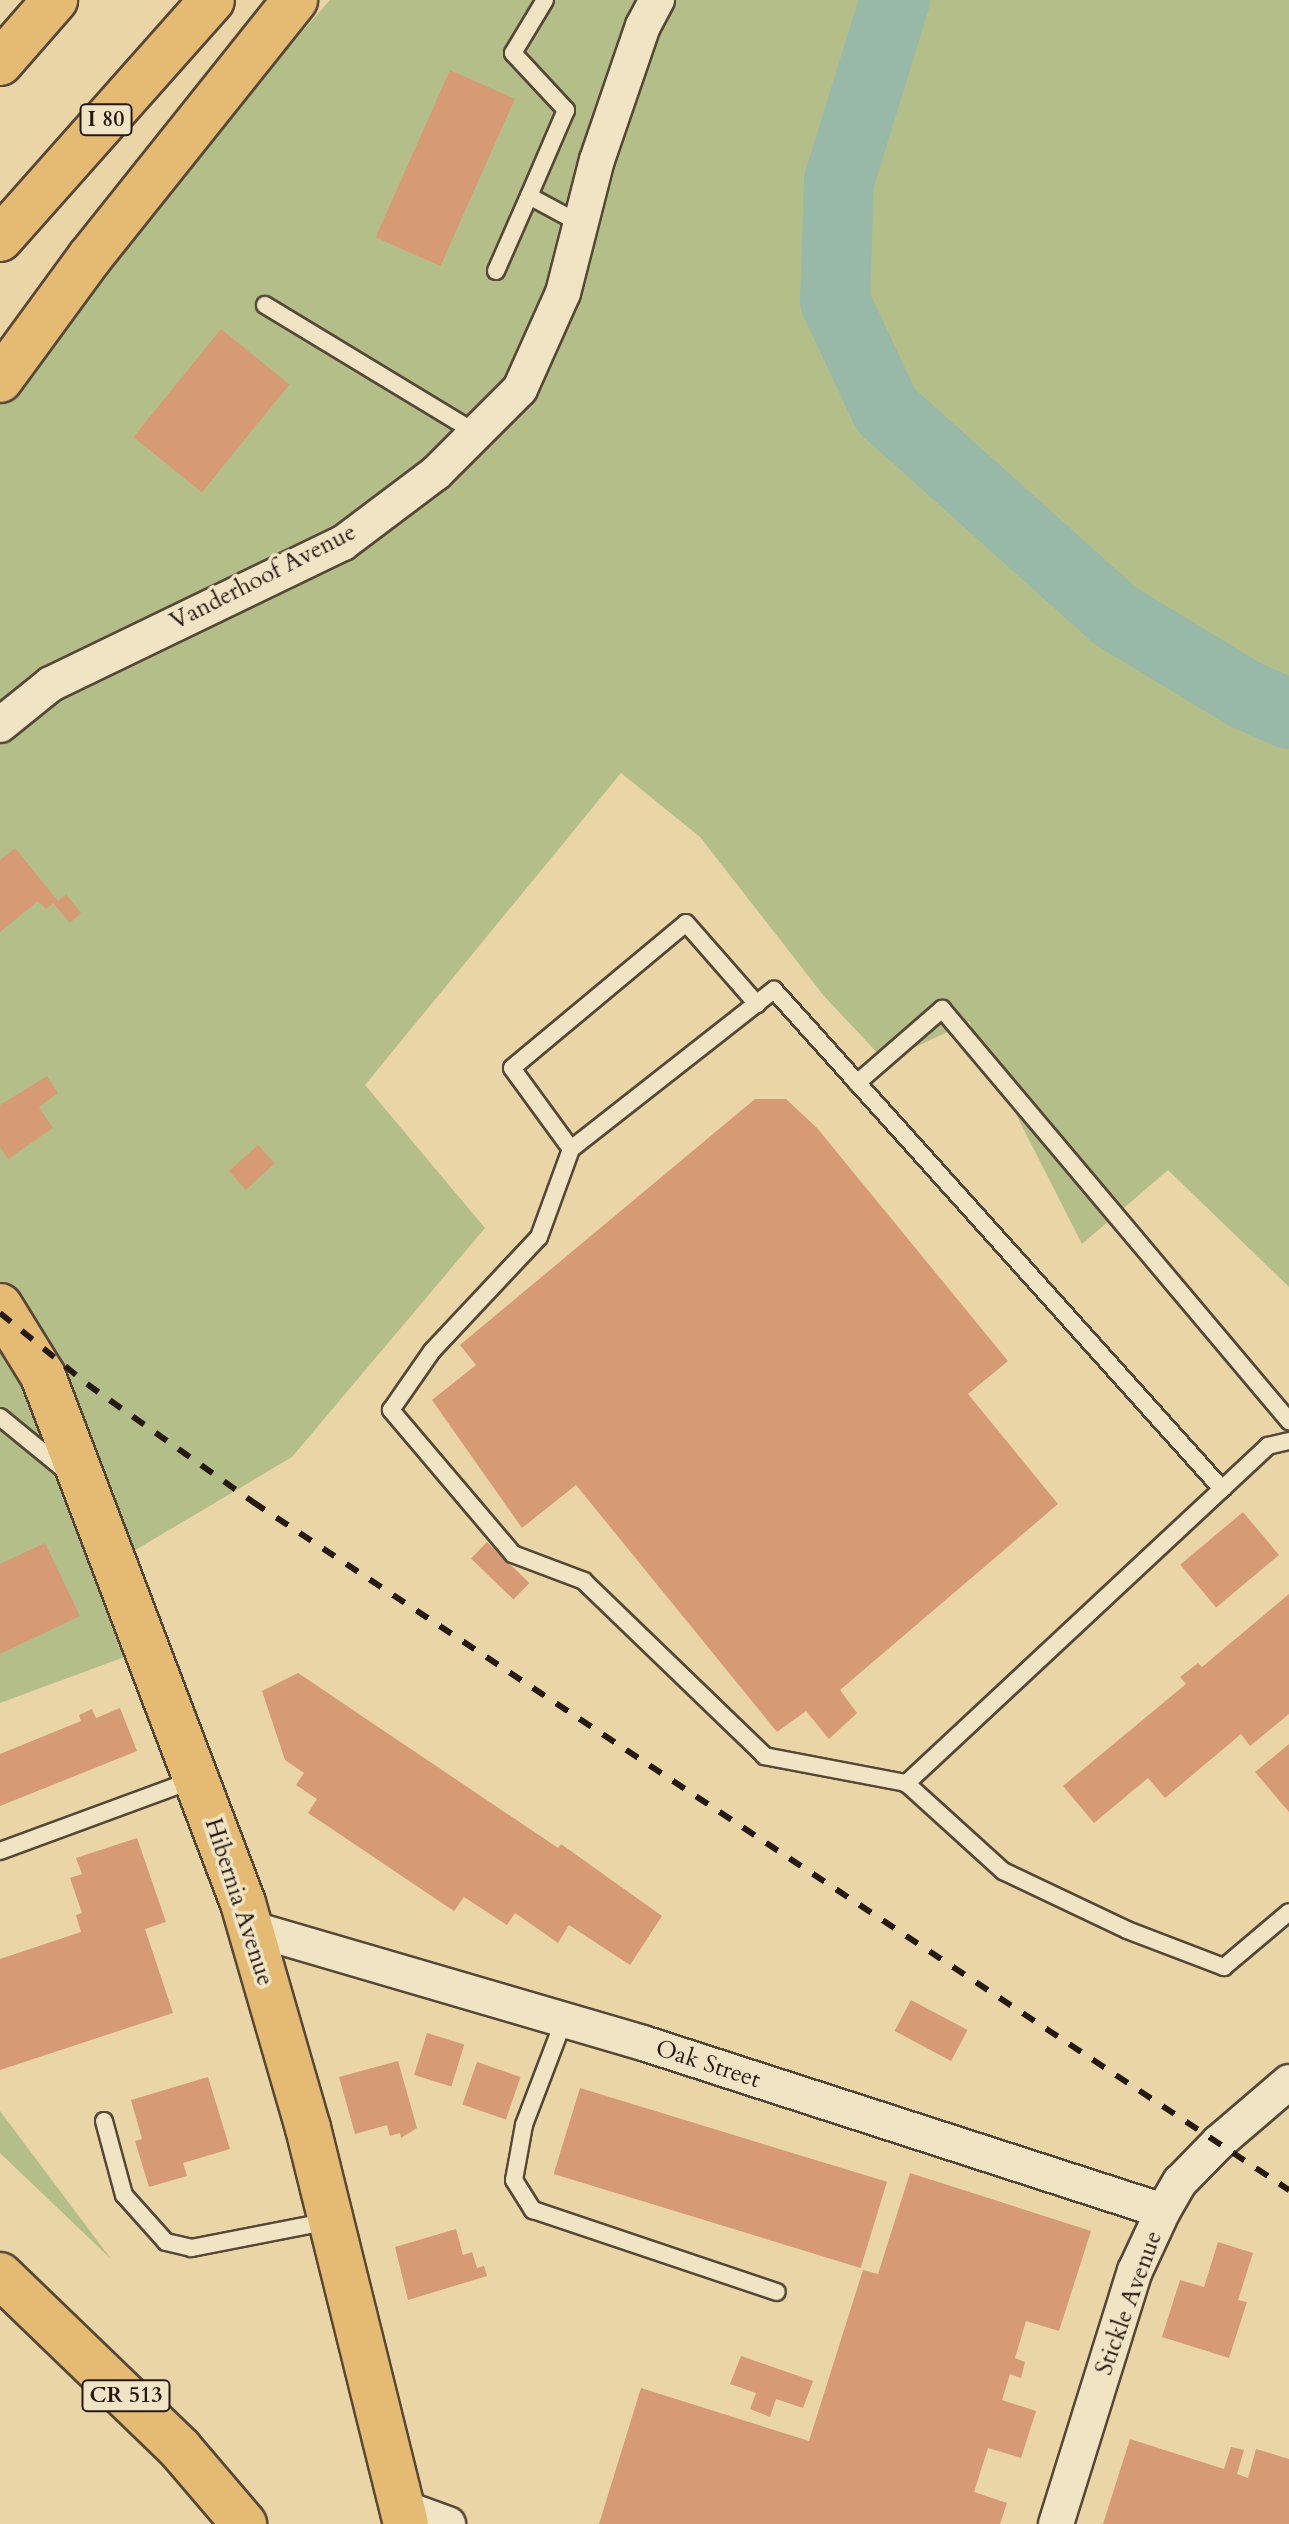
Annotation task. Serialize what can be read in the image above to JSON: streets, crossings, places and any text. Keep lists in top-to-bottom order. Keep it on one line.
{"streets":{"main road":["I 80","Hibernia Avenue","CR 513"],"street":["Vanderhoof Avenue","Oak Street","Stickle Avenue"]},"crossings":[["Hibernia Avenue","Oak Street"],["Oak Street","Stickle Avenue"]]}
